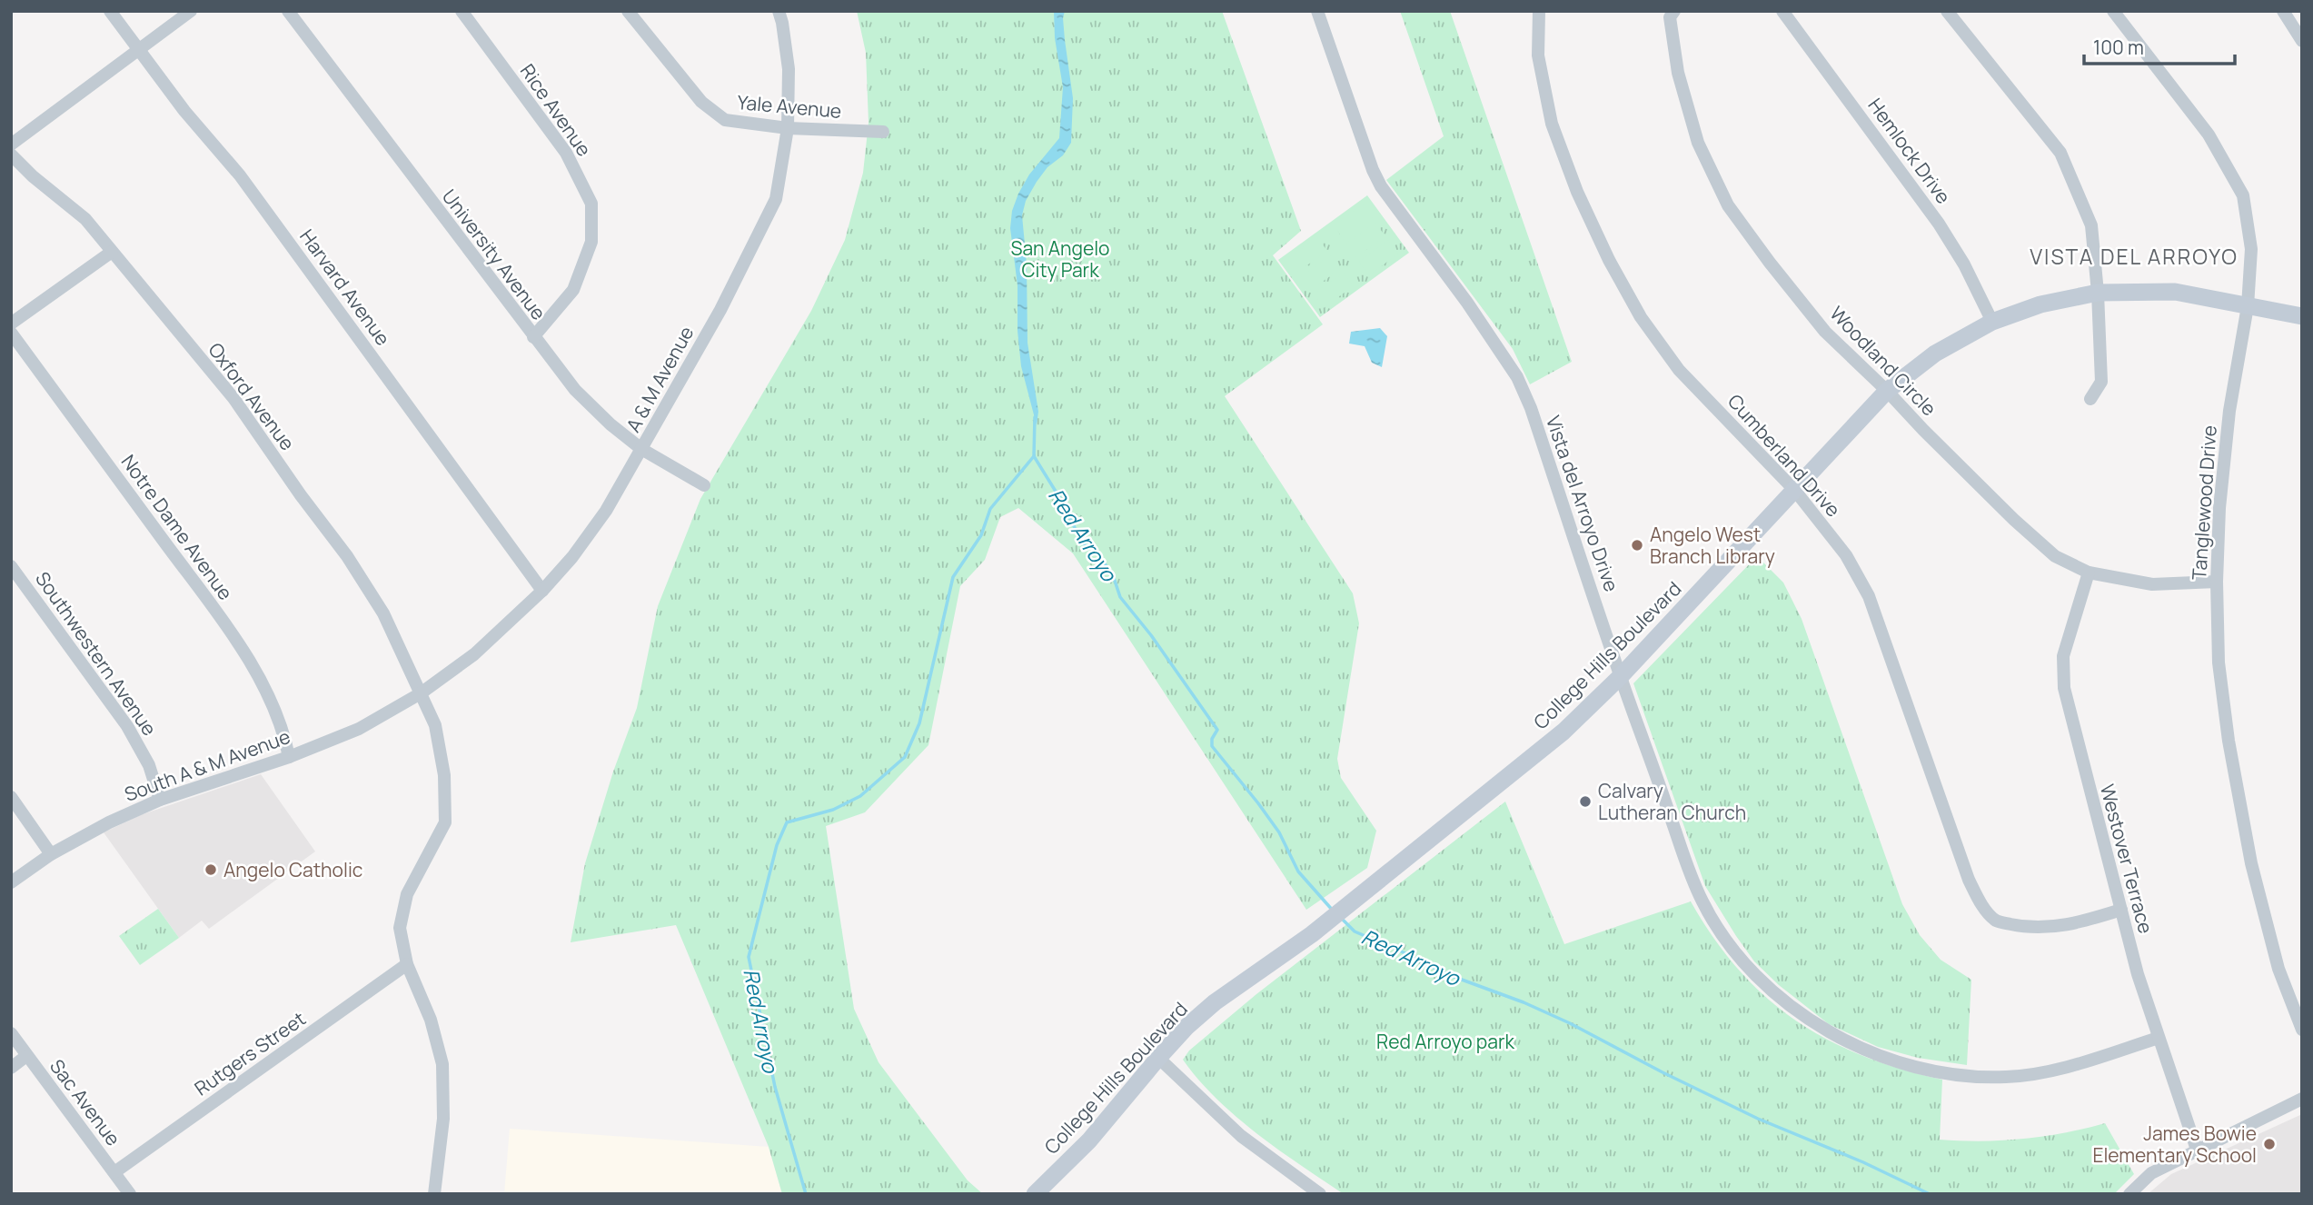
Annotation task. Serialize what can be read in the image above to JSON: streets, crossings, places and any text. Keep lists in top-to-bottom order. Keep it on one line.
{"streets":{"street":["Yale Avenue","Rice Avenue","Hemlock Drive","University Avenue","Harvard Avenue","Woodland Circle","A & M Avenue","Oxford Avenue","Cumberland Drive","Tanglewood Drive","Vista del Arroyo Drive","Notre Dame Avenue","Southwestern Avenue","College Hills Boulevard","South A & M Avenue","Westover Terrace","Rutgers Street","Sac Avenue"]},"crossings":[["Yale Avenue","A & M Avenue"],["Rice Avenue","University Avenue"],["Hemlock Drive","College Hills Boulevard"],["University Avenue","A & M Avenue"],["Harvard Avenue","A & M Avenue"],["Woodland Circle","Tanglewood Drive"],["Woodland Circle","College Hills Boulevard"],["Woodland Circle","Westover Terrace"],["A & M Avenue","Oxford Avenue"],["A & M Avenue","South A & M Avenue"],["Oxford Avenue","South A & M Avenue"],["Oxford Avenue","Rutgers Street"],["Cumberland Drive","College Hills Boulevard"],["Cumberland Drive","Westover Terrace"],["Tanglewood Drive","College Hills Boulevard"],["Vista del Arroyo Drive","College Hills Boulevard"],["Vista del Arroyo Drive","Westover Terrace"],["Notre Dame Avenue","South A & M Avenue"],["Southwestern Avenue","South A & M Avenue"],["Rutgers Street","Sac Avenue"]],"districts":["VISTA DEL ARROYO"],"water":["Red Arroyo"],"parks":["San Angelo City Park","Red Arroyo park"],"places":["Angelo West Branch Library","Calvary Lutheran Church","Angelo Catholic","James Bowie Elementary School"],"scale_bar":"100 m"}
